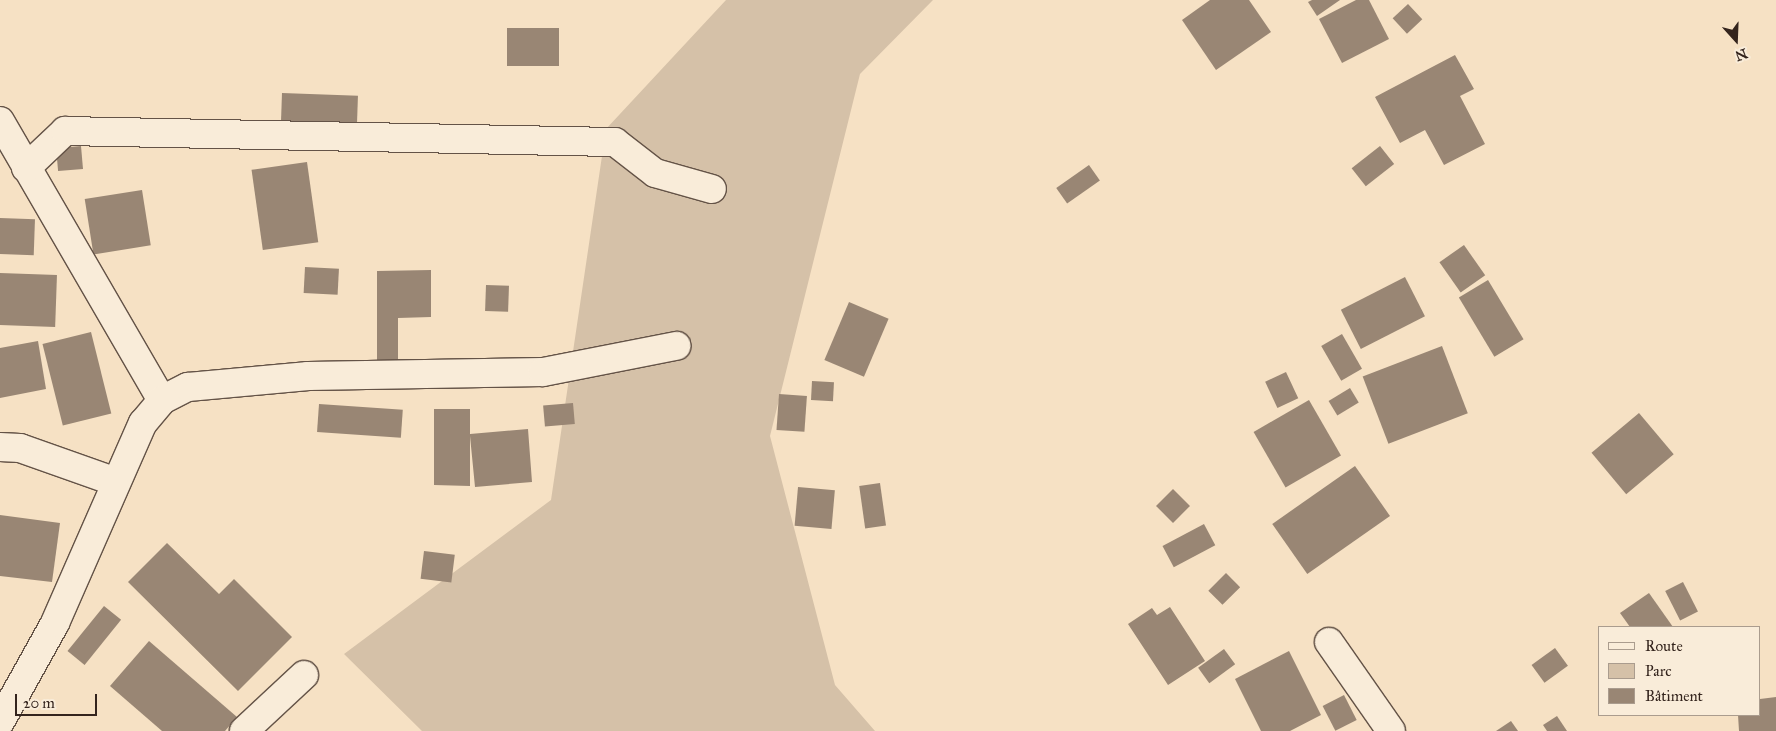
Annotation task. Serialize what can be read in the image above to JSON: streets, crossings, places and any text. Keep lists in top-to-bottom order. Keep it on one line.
{"legend":["Route","Parc","Bâtiment"],"scale_bar":"20 m","north":"bottom"}
